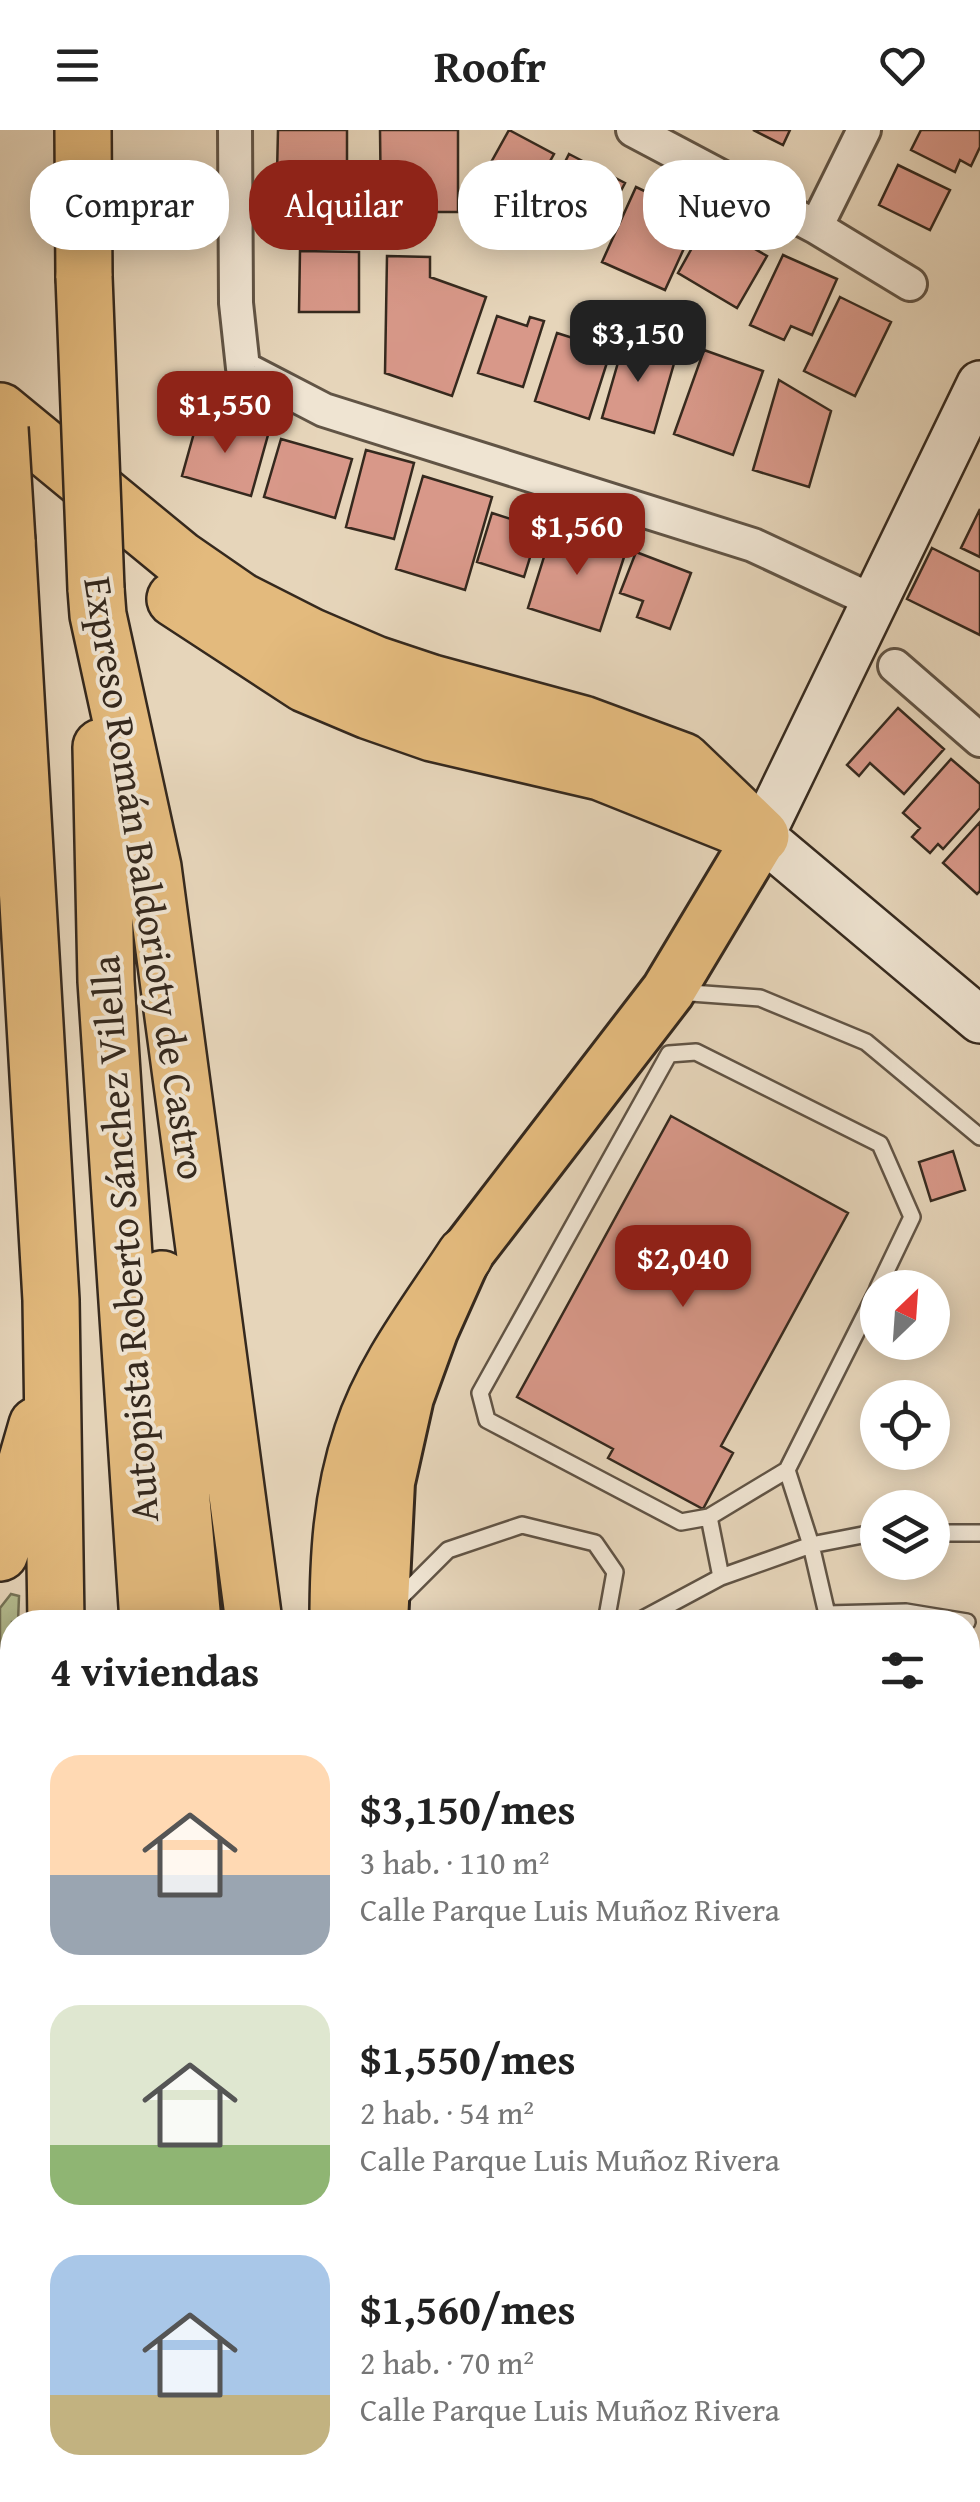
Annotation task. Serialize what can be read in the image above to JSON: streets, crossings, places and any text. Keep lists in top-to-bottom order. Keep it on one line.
{"streets":{"highway":["Expreso Román Baldorioty de Castro","Autopista Roberto Sánchez Vilella"]},"crossings":[["Expreso Román Baldorioty de Castro","Autopista Roberto Sánchez Vilella"]],"north":"top right","page":{"header":"Roofr","chip":["Comprar","Alquilar","Filtros","Nuevo"],"price":["$3,150","$1,550","$1,560","$2,040"],"heading":"4 viviendas","list":[{"name":"$3,150/mes","note":"3 hab. · 110 m² · Calle Parque Luis Muñoz Rivera"},{"name":"$1,550/mes","note":"2 hab. · 54 m² · Calle Parque Luis Muñoz Rivera"},{"name":"$1,560/mes","note":"2 hab. · 70 m² · Calle Parque Luis Muñoz Rivera"}]}}
